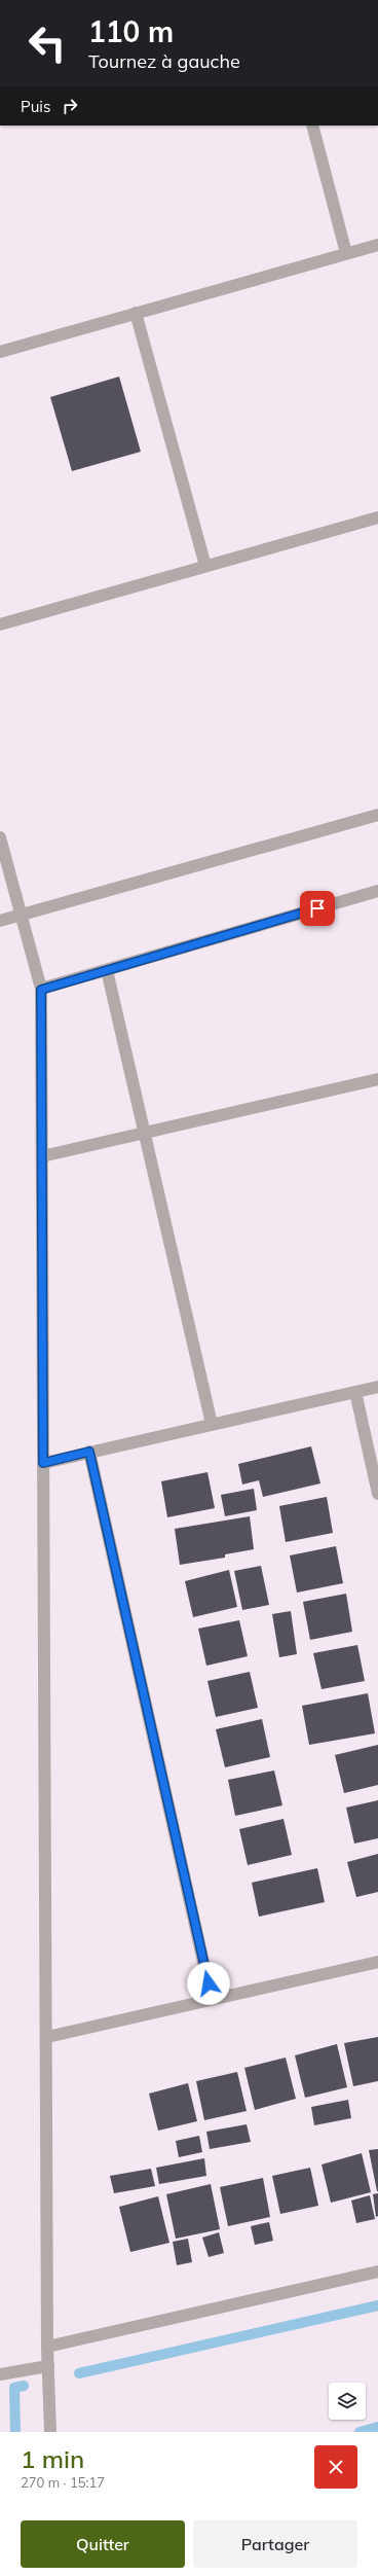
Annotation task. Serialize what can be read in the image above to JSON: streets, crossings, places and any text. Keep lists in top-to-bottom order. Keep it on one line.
{"page":{"turn":["110 m","Tournez à gauche"],"then":"Puis","heading":["1 min","270 m · 15:17"],"buttons":["Quitter","Partager"]}}
